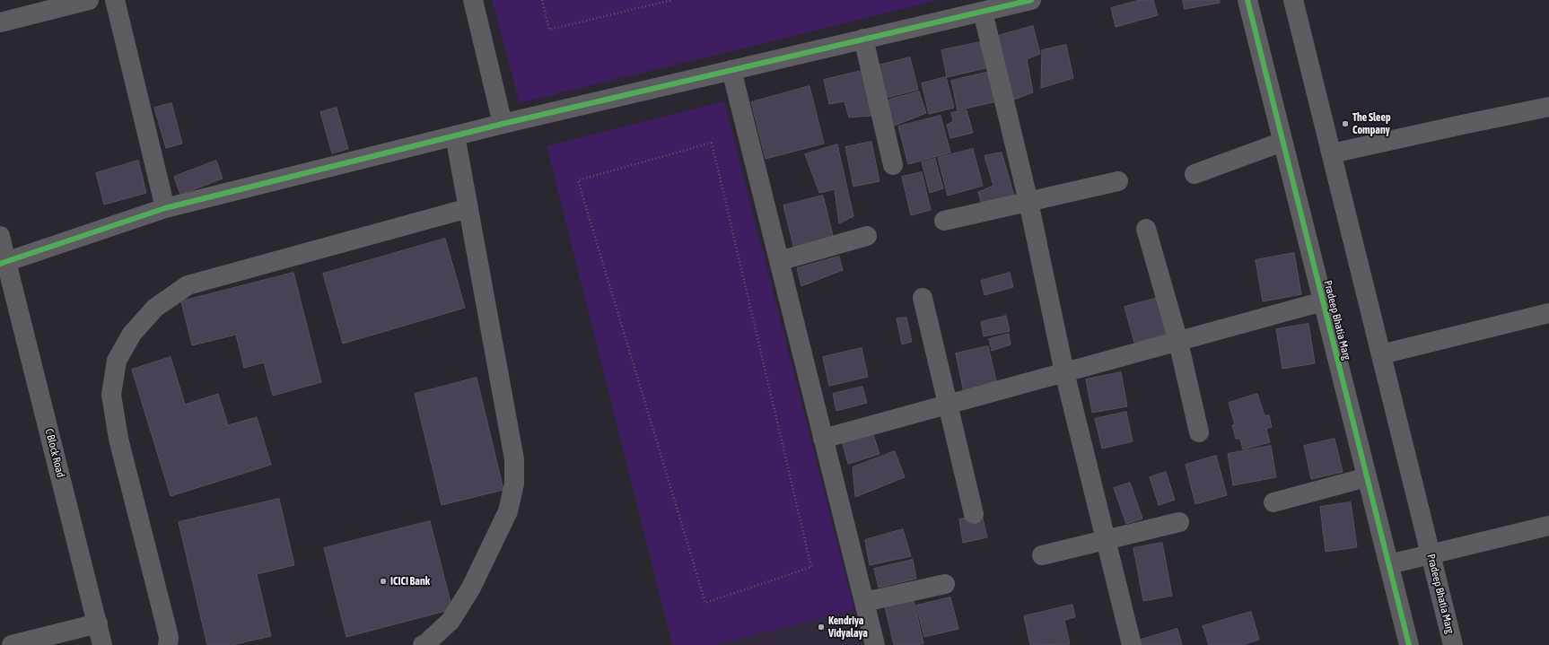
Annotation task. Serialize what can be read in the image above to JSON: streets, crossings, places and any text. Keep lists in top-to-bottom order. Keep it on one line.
{"streets":{"street":["Pradeep Bhatia Marg","C Block Road"]},"places":["The Sleep Company","ICICI Bank","Kendriya Vidyalaya"]}
